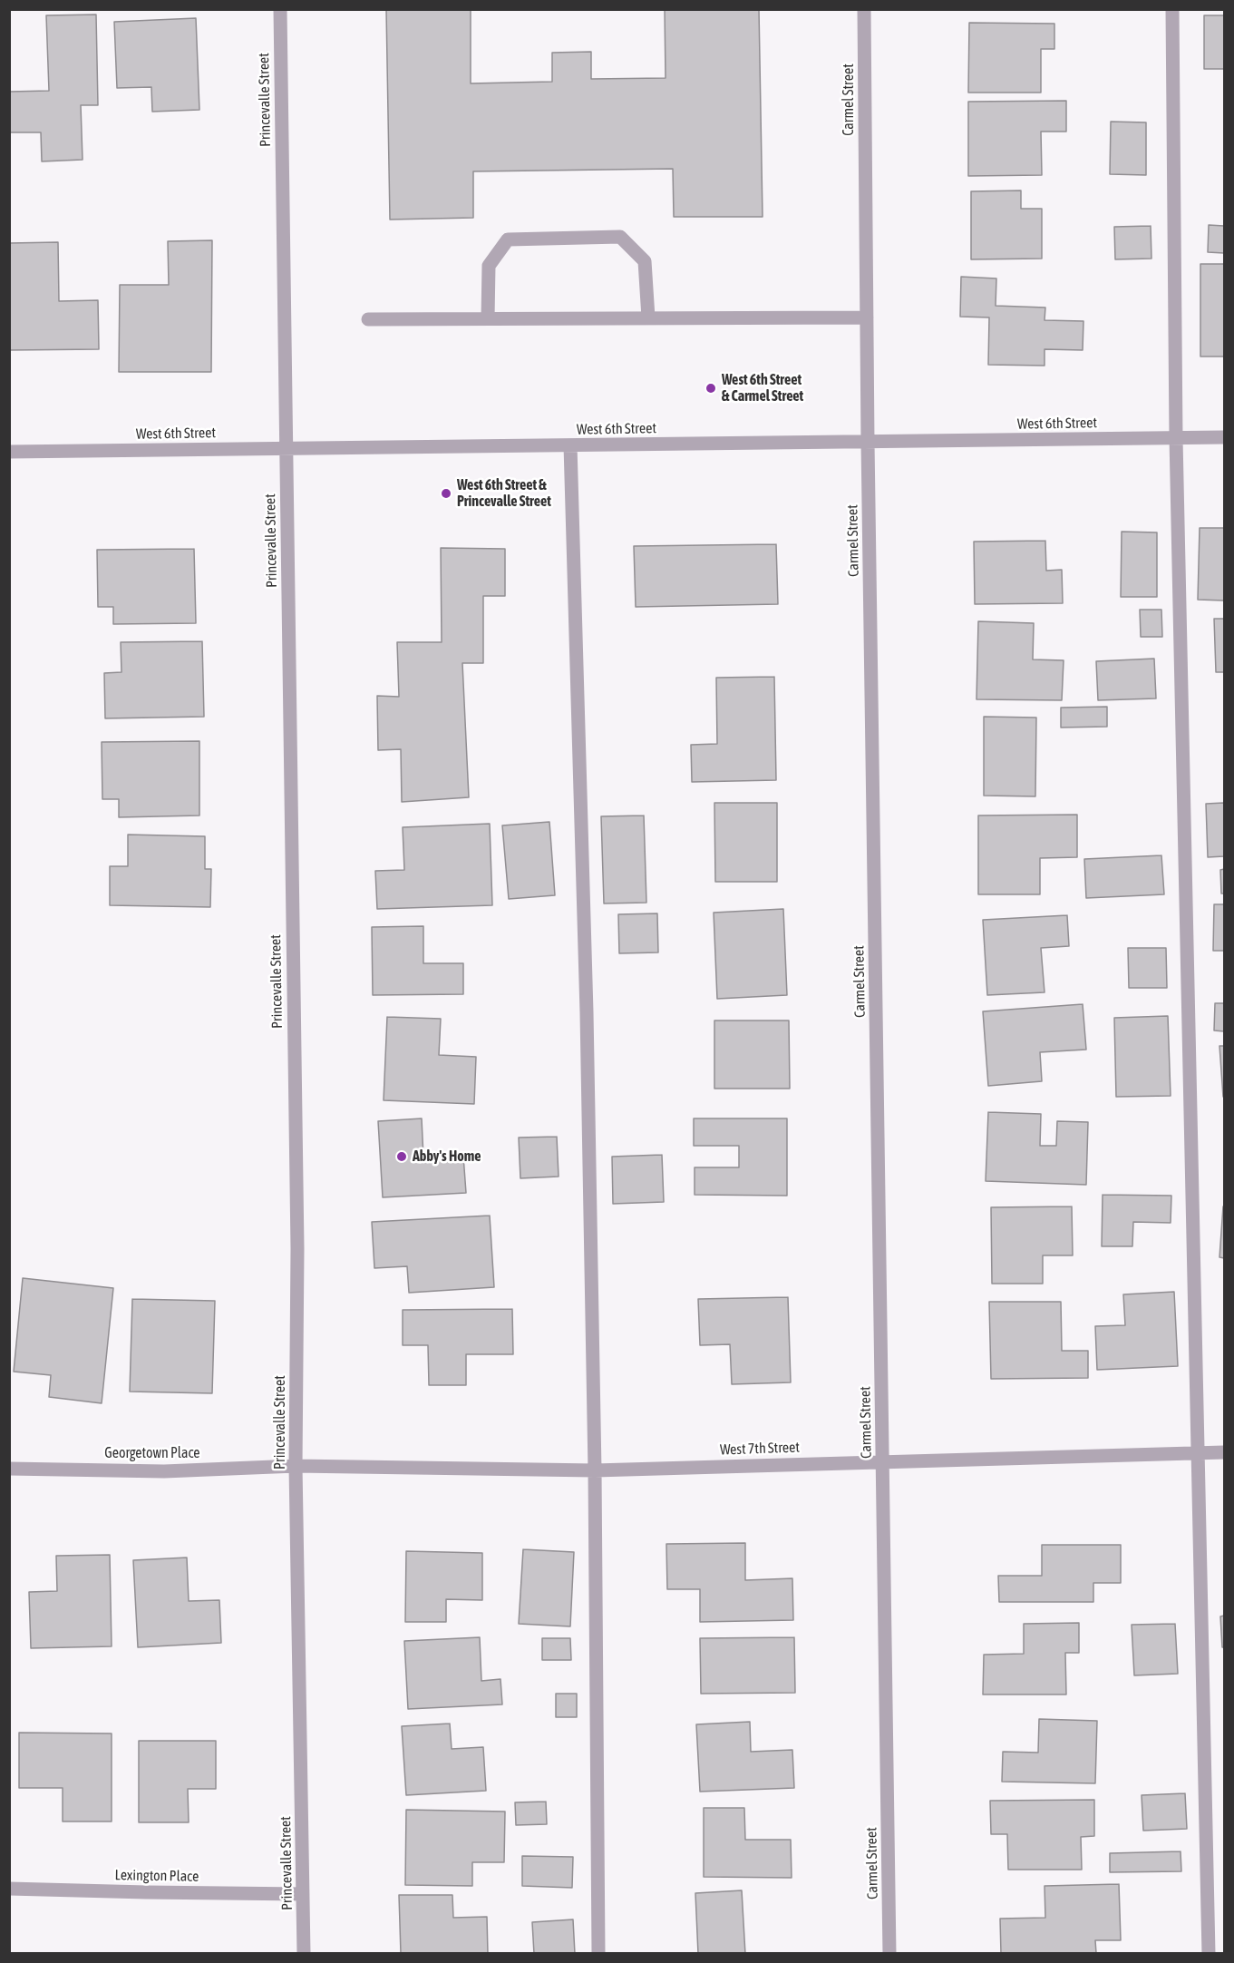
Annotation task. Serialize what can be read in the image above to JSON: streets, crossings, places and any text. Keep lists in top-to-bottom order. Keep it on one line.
{"streets":{"street":["Princevalle Street","Carmel Street","West 6th Street","West 7th Street","Georgetown Place","Lexington Place"]},"crossings":[["Princevalle Street","West 6th Street"],["Princevalle Street","West 7th Street"],["Princevalle Street","Georgetown Place"],["Princevalle Street","Lexington Place"],["Carmel Street","West 6th Street"],["Carmel Street","West 7th Street"],["West 7th Street","Georgetown Place"]],"places":["West 6th Street & Carmel Street","West 6th Street & Princevalle Street","Abby's Home"]}
